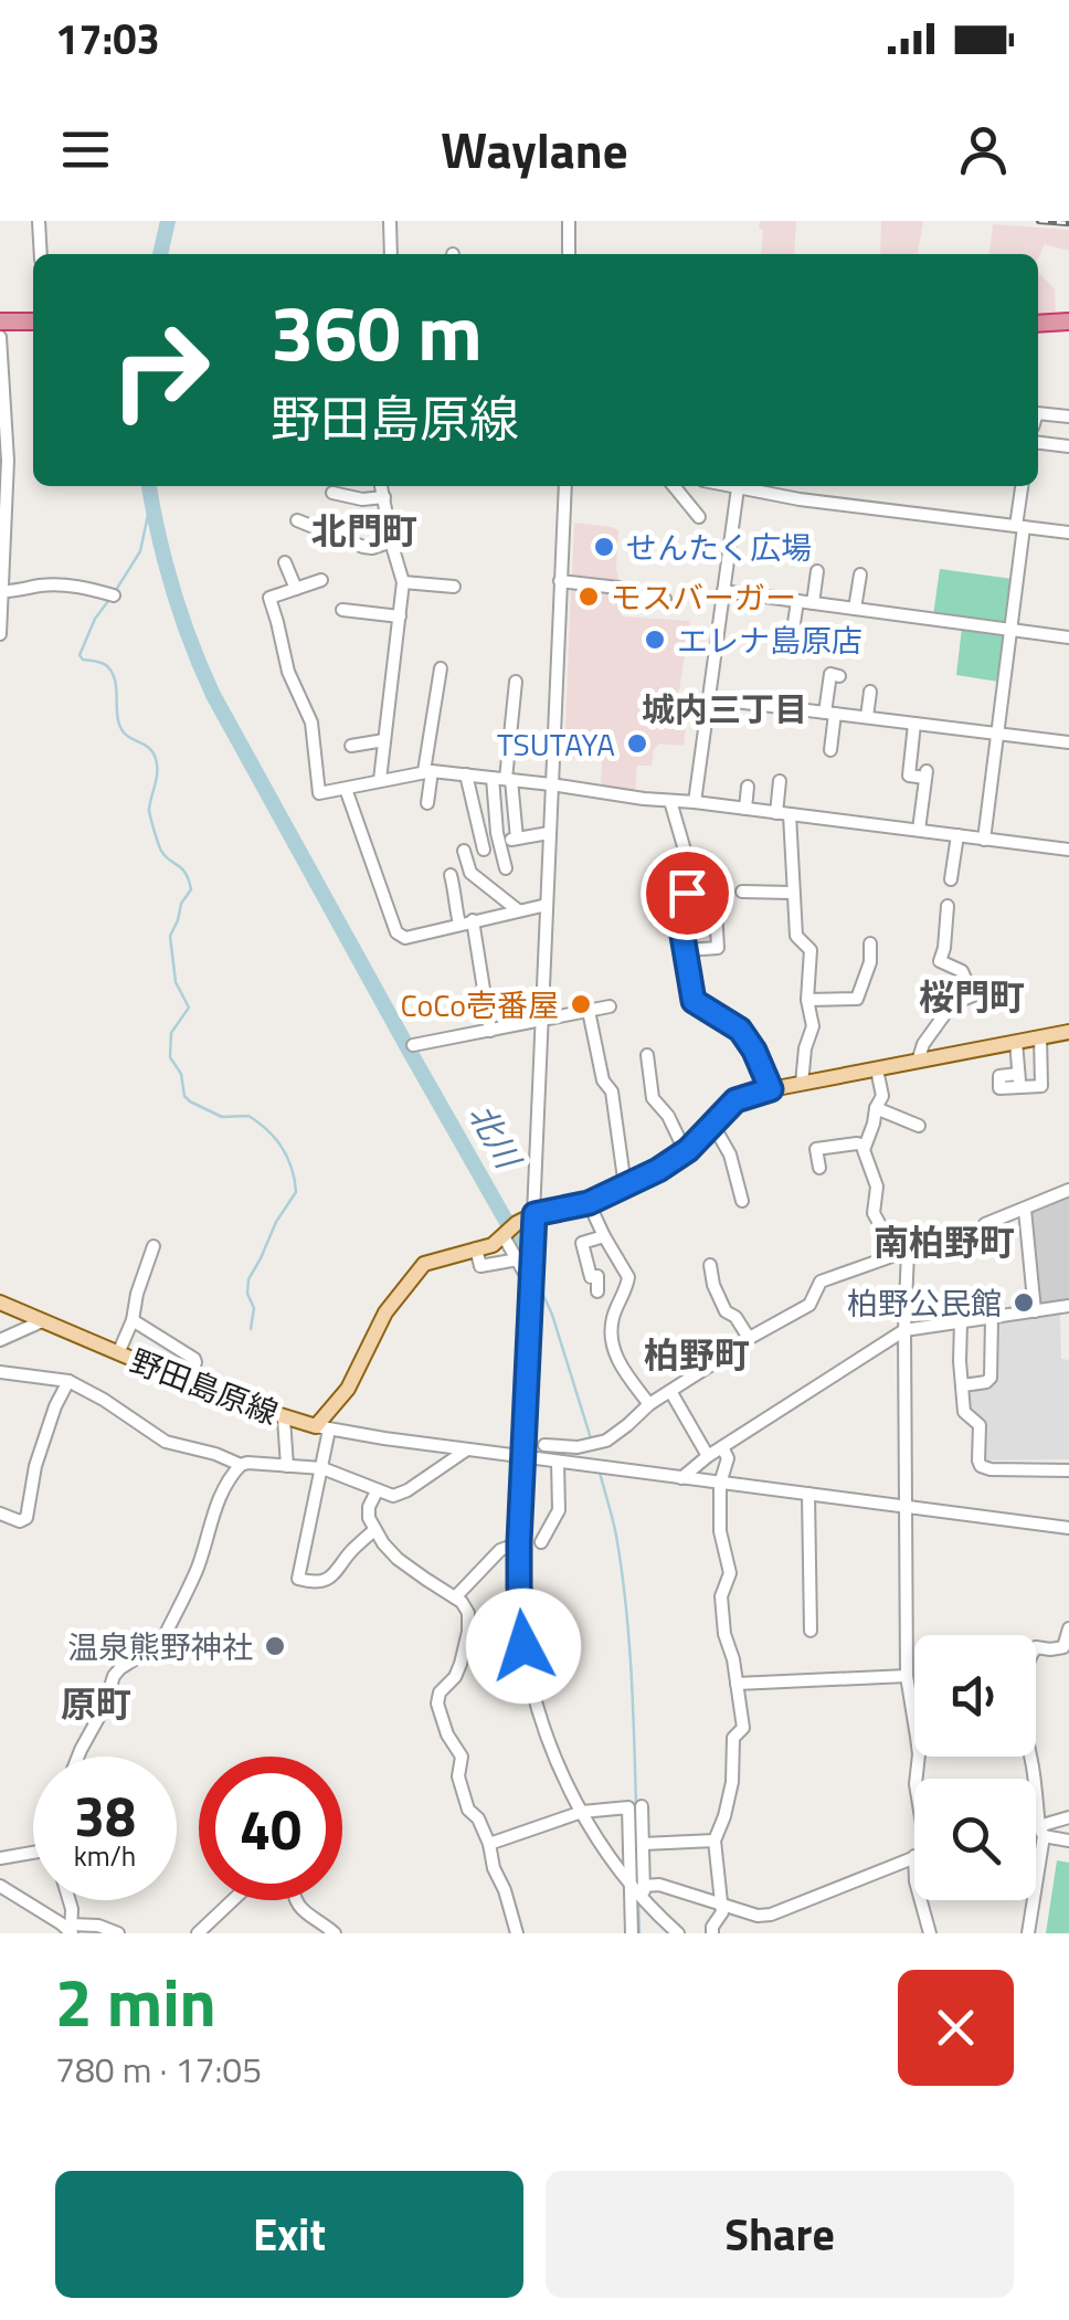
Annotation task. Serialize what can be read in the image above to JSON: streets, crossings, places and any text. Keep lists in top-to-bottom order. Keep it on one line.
{"streets":{"main road":["野田島原線"]},"districts":["北門町","城内三丁目","桜門町","南柏野町","柏野町","原町"],"water":["北川"],"places":["せんたく広場","モスバーガー","エレナ島原店","TSUTAYA","CoCo壱番屋","柏野公民館","温泉熊野神社"],"page":{"status":"17:03","header":"Waylane","turn":["360 m","野田島原線"],"speed":"38 km/h","limit":"40","heading":["2 min","780 m · 17:05"],"buttons":["Exit","Share"]}}
